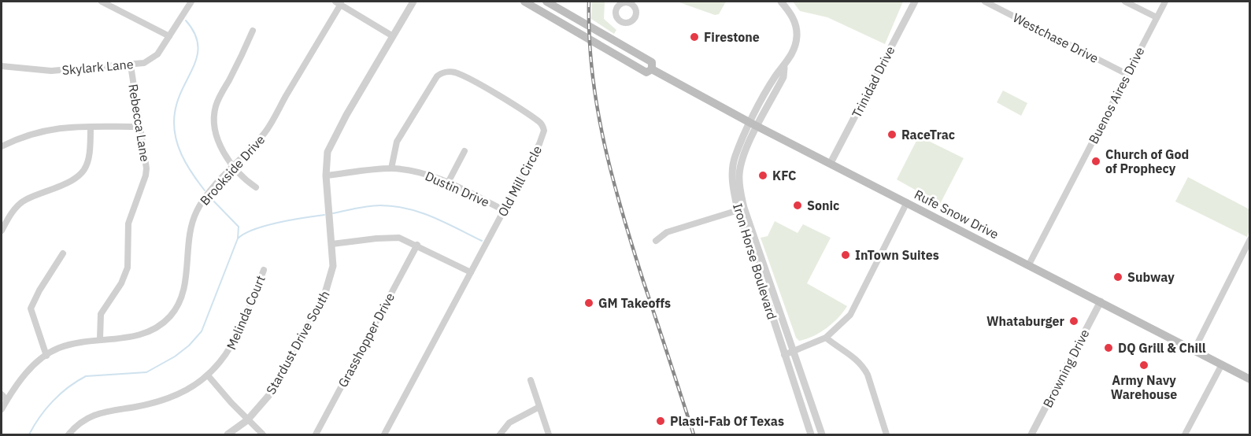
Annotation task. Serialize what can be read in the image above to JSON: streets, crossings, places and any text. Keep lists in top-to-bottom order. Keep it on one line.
{"streets":{"main road":["Rufe Snow Drive"],"street":["Westchase Drive","Skylark Lane","Trinidad Drive","Buenos Aires Drive","Rebecca Lane","Brookside Drive","Old Mill Circle","Dustin Drive","Iron Horse Boulevard","Melinda Court","Grasshopper Drive","Stardust Drive South","Browning Drive"]},"crossings":[["Westchase Drive","Buenos Aires Drive"],["Skylark Lane","Rebecca Lane"],["Trinidad Drive","Rufe Snow Drive"],["Buenos Aires Drive","Rufe Snow Drive"],["Rebecca Lane","Brookside Drive"],["Old Mill Circle","Dustin Drive"],["Dustin Drive","Stardust Drive South"],["Rufe Snow Drive","Iron Horse Boulevard"],["Rufe Snow Drive","Browning Drive"]],"places":["Firestone","RaceTrac","Church of God of Prophecy","KFC","Sonic","InTown Suites","Subway","GM Takeoffs","Whataburger","DQ Grill & Chill","Army Navy Warehouse","Plasti-Fab Of Texas"]}
